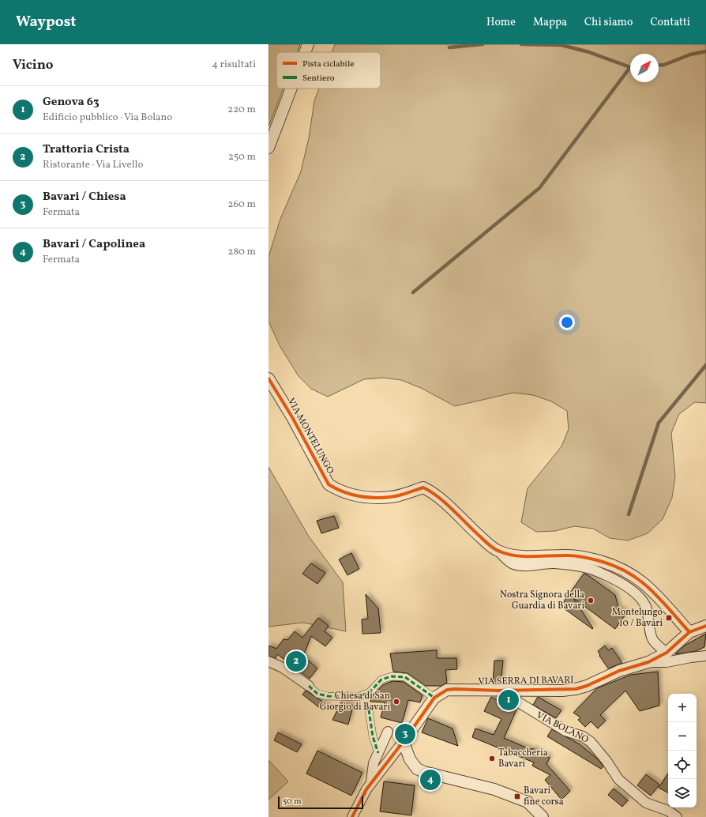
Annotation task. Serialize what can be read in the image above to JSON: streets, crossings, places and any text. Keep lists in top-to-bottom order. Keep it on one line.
{"streets":{"street":["VIA MONTELUNGO","VIA SERRA DI BAVARI","VIA BOLANO"]},"crossings":[["VIA MONTELUNGO","VIA SERRA DI BAVARI"],["VIA SERRA DI BAVARI","VIA BOLANO"]],"places":{"other":["Nostra Signora della Guardia di Bavari","Chiesa di San Giorgio di Bavari","Tabaccheria Bavari"],"transit":["Montelungo 10 / Bavari","Bavari fine corsa"]},"legend":["Pista ciclabile","Sentiero"],"scale_bar":"50 m","north":"top right","page":{"header":"Waypost","nav":["Home","Mappa","Chi siamo","Contatti"],"heading":["Vicino","4 risultati"],"list":[{"mark":"1","name":"Genova 63","note":"Edificio pubblico · Via Bolano","value":"220 m"},{"mark":"2","name":"Trattoria Crista","note":"Ristorante · Via Livello","value":"250 m"},{"mark":"3","name":"Bavari / Chiesa","note":"Fermata","value":"260 m"},{"mark":"4","name":"Bavari / Capolinea","note":"Fermata","value":"280 m"}],"pins":["2","1","3","4"],"map_buttons":["+","−"],"scale":"50 m"}}
